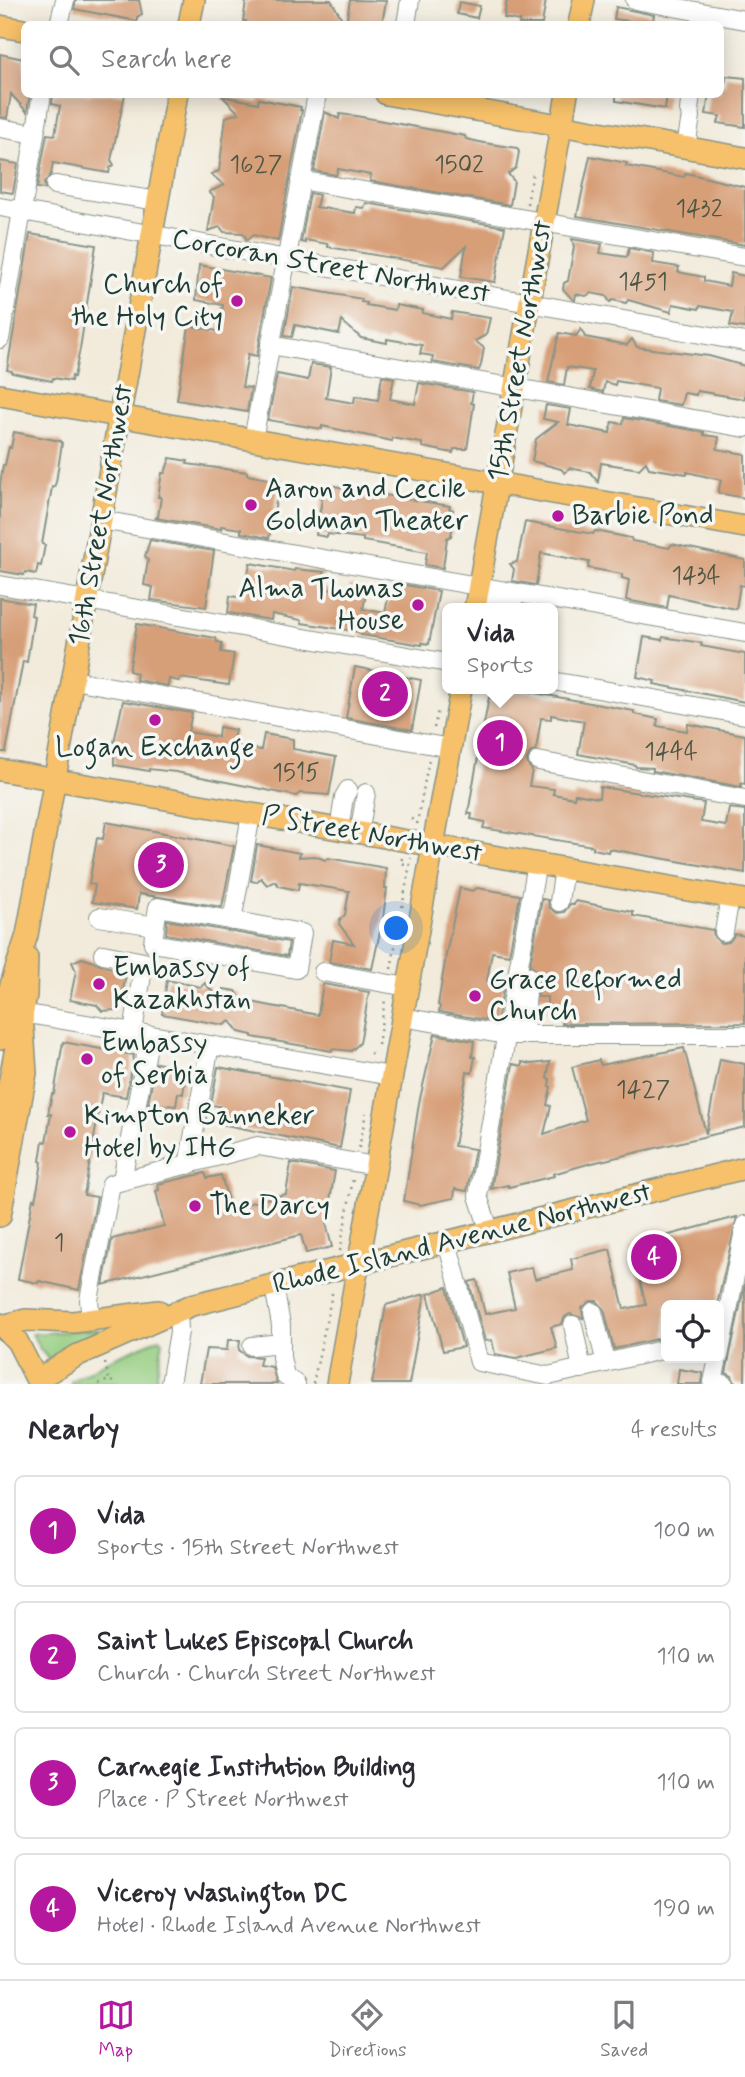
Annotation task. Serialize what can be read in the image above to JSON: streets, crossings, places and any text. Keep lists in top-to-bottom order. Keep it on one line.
{"streets":{"main road":["15th Street Northwest","16th Street Northwest","P Street Northwest","Rhode Island Avenue Northwest"],"street":["Corcoran Street Northwest"]},"crossings":[["Corcoran Street Northwest","15th Street Northwest"],["Corcoran Street Northwest","16th Street Northwest"],["16th Street Northwest","P Street Northwest"]],"places":["Church of the Holy City","Aaron and Cecile Goldman Theater","Barbie Pond","Alma Thomas House","Logan Exchange","Embassy of Kazakhstan","Grace Reformed Church","Embassy of Serbia","Kimpton Banneker Hotel by IHG","The Darcy"],"house_numbers":["1627","1502","1432","1451","1434","1444","1515","1427","1"],"page":{"search":"Search here","popup":["Vida","Sports"],"pins":["2","1","3","4"],"heading":["Nearby","4 results"],"list":[{"mark":"1","name":"Vida","note":"Sports · 15th Street Northwest","value":"100 m"},{"mark":"2","name":"Saint Lukes Episcopal Church","note":"Church · Church Street Northwest","value":"110 m"},{"mark":"3","name":"Carnegie Institution Building","note":"Place · P Street Northwest","value":"110 m"},{"mark":"4","name":"Viceroy Washington DC","note":"Hotel · Rhode Island Avenue Northwest","value":"190 m"}],"nav":["Map","Directions","Saved"]}}
